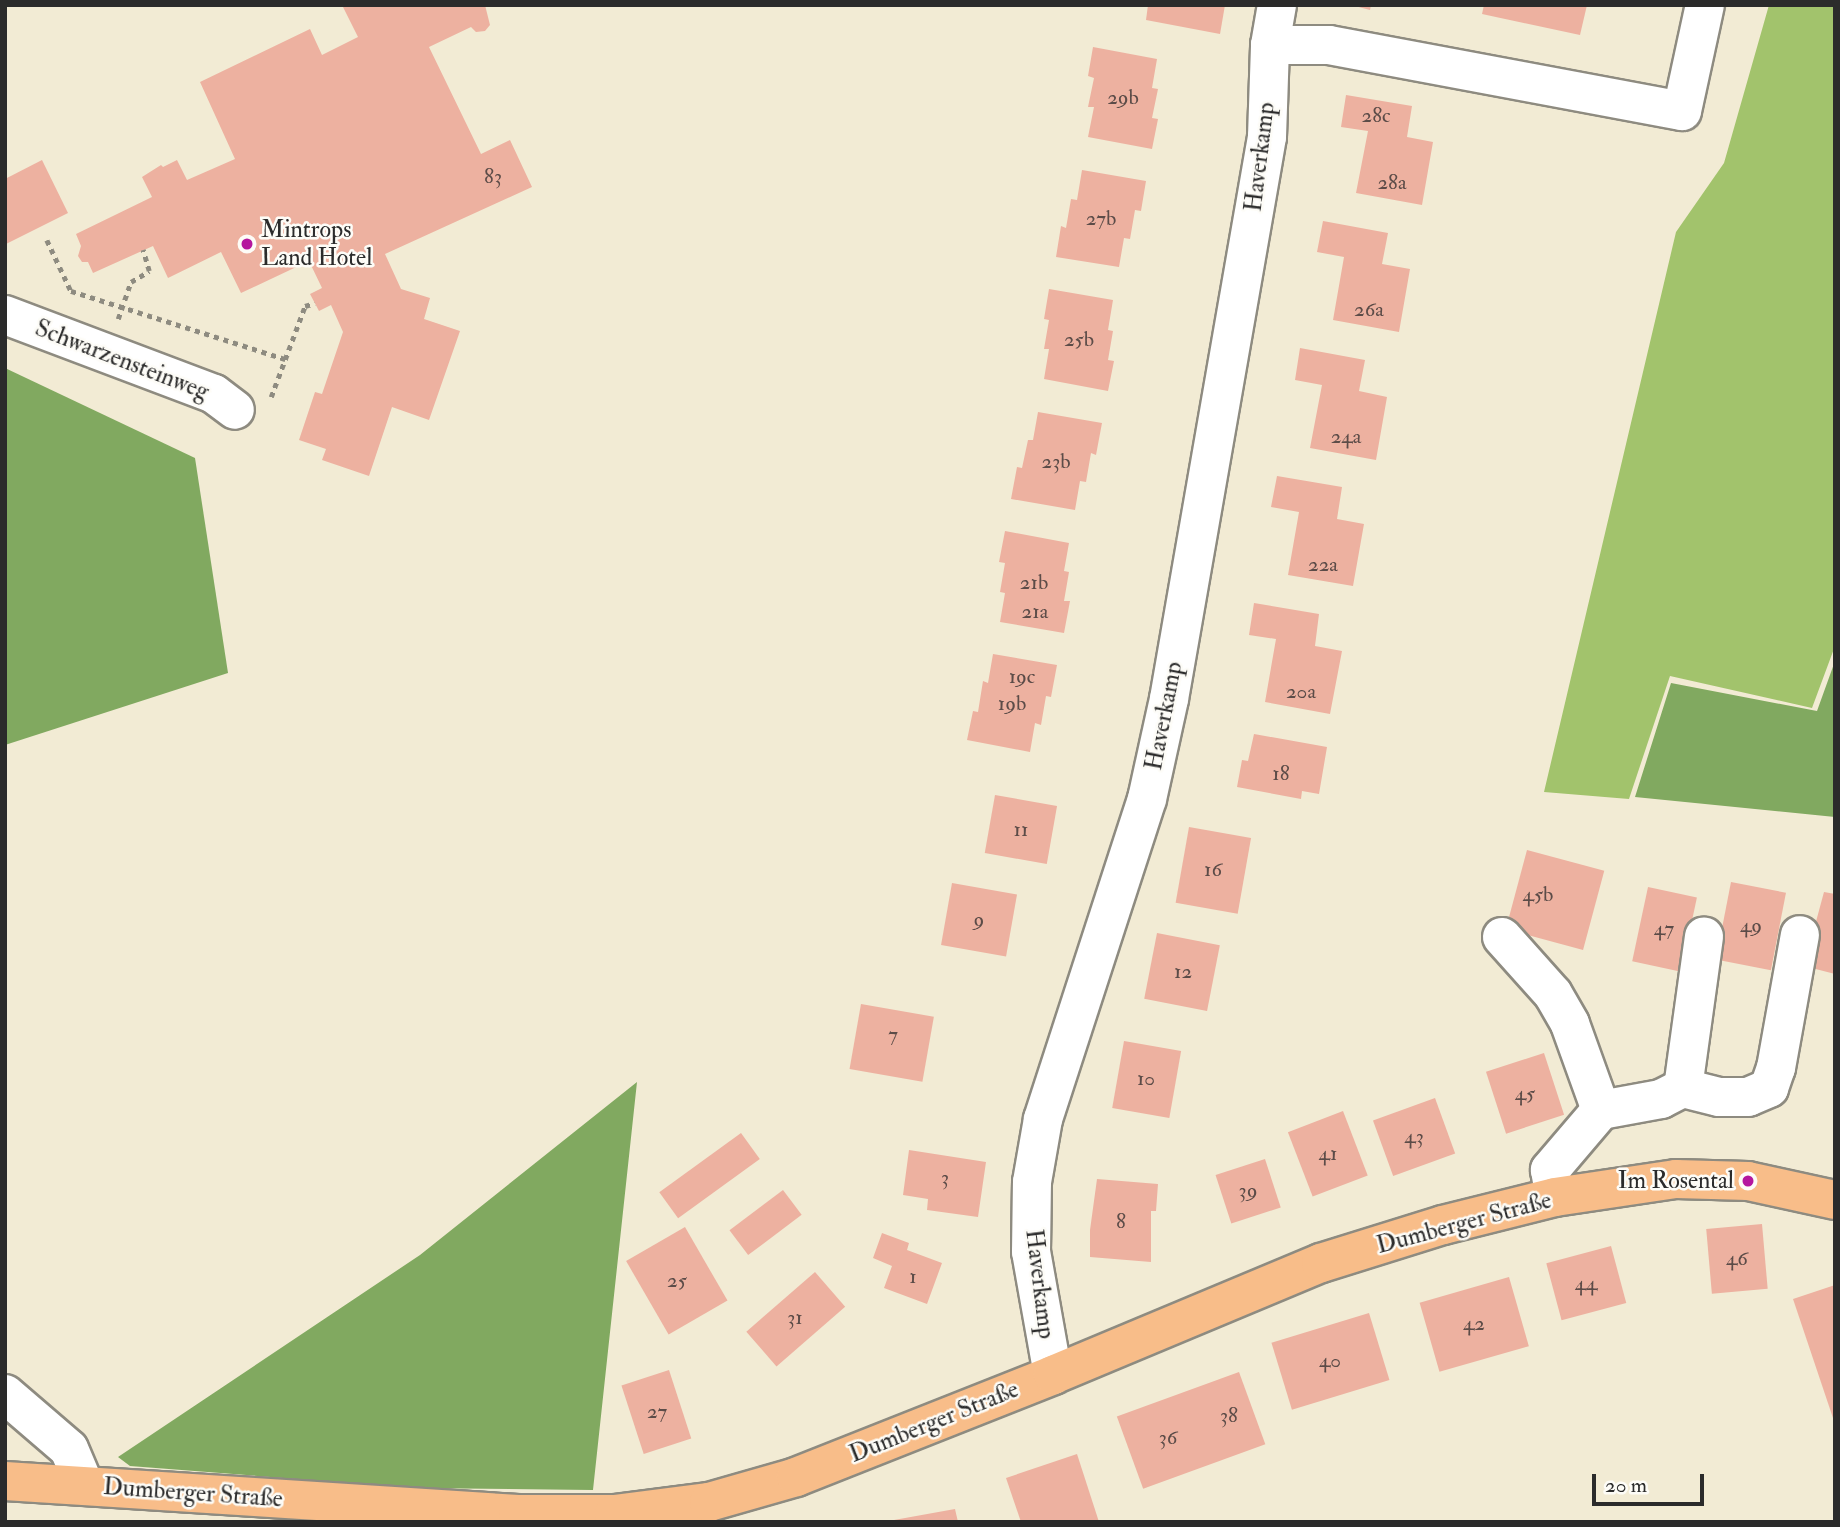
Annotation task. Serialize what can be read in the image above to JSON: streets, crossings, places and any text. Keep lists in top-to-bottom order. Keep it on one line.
{"streets":{"main road":["Dumberger Straße"],"street":["Haverkamp","Schwarzensteinweg"]},"crossings":[["Haverkamp","Dumberger Straße"]],"places":["Mintrops Land Hotel","Im Rosental"],"house_numbers":["29b","28c","83","28a","27b","26a","25b","24a","23b","22a","21b","21a","19c","20a","19b","18","11","16","45b","9","49","47","12","7","10","45","43","41","3","39","8","46","1","25","44","31","42","40","27","38","36"],"scale_bar":"20 m"}
